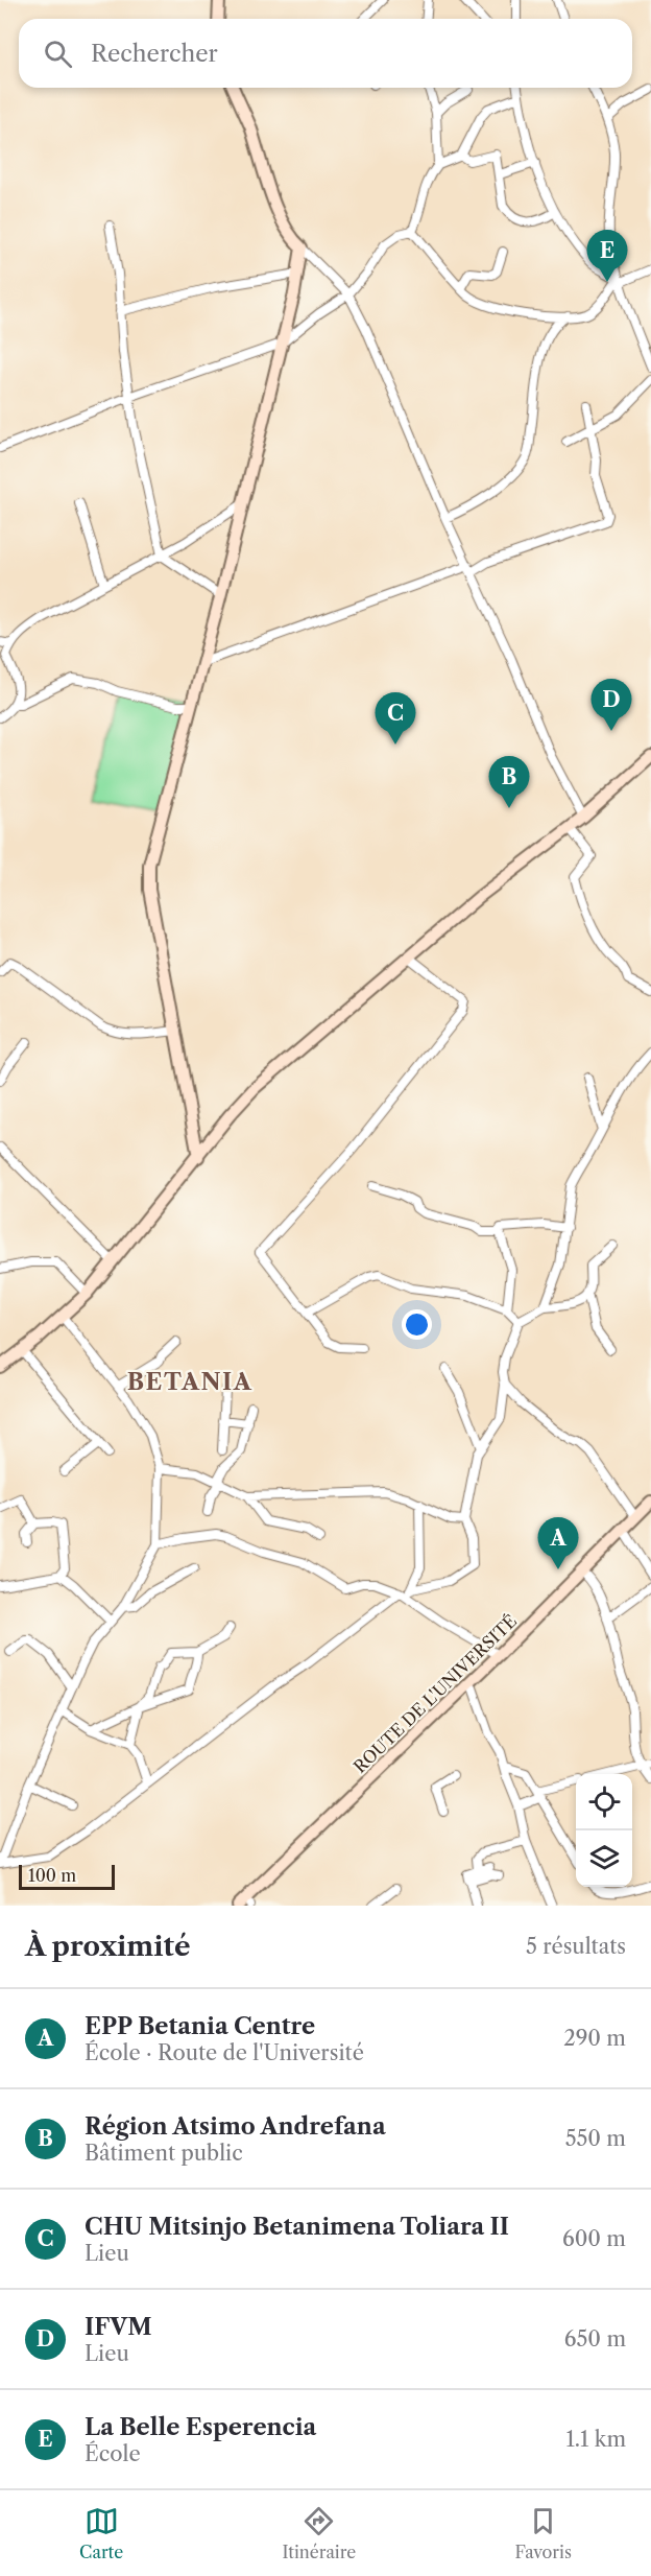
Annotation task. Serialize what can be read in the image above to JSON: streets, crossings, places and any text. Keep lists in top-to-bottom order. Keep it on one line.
{"streets":{"street":["ROUTE DE L'UNIVERSITÉ"]},"districts":["BETANIA"],"scale_bar":"100 m","page":{"search":"Rechercher","pins":["E","D","C","B","A"],"scale":"100 m","heading":["À proximité","5 résultats"],"list":[{"mark":"A","name":"EPP Betania Centre","note":"École · Route de l'Université","value":"290 m"},{"mark":"B","name":"Région Atsimo Andrefana","note":"Bâtiment public","value":"550 m"},{"mark":"C","name":"CHU Mitsinjo Betanimena Toliara II","note":"Lieu","value":"600 m"},{"mark":"D","name":"IFVM","note":"Lieu","value":"650 m"},{"mark":"E","name":"La Belle Esperencia","note":"École","value":"1.1 km"}],"nav":["Carte","Itinéraire","Favoris"]}}
